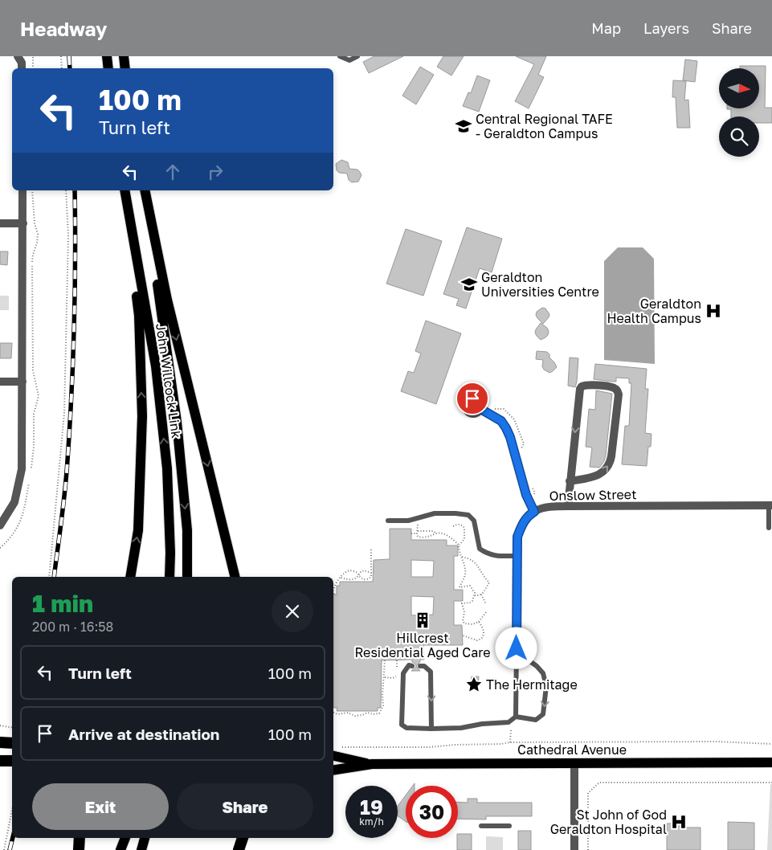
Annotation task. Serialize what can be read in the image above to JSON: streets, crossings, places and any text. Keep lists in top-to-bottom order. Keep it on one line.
{"streets":{"main road":["John Willcock Link","Cathedral Avenue"],"street":["Onslow Street"]},"places":{"school or university":["Central Regional TAFE - Geraldton Campus","Geraldton Universities Centre"],"hospital":["Geraldton Health Campus","St John of God Geraldton Hospital"],"building":["Hillcrest Residential Aged Care"],"place":["The Hermitage"]},"north":"right","page":{"header":"Headway","nav":["Map","Layers","Share"],"turn":["100 m","Turn left"],"heading":["1 min","200 m · 16:58"],"list":[{"name":"Turn left","value":"100 m"},{"name":"Arrive at destination","value":"100 m"}],"buttons":["Exit","Share"],"speed":"19 km/h","limit":"30"}}
